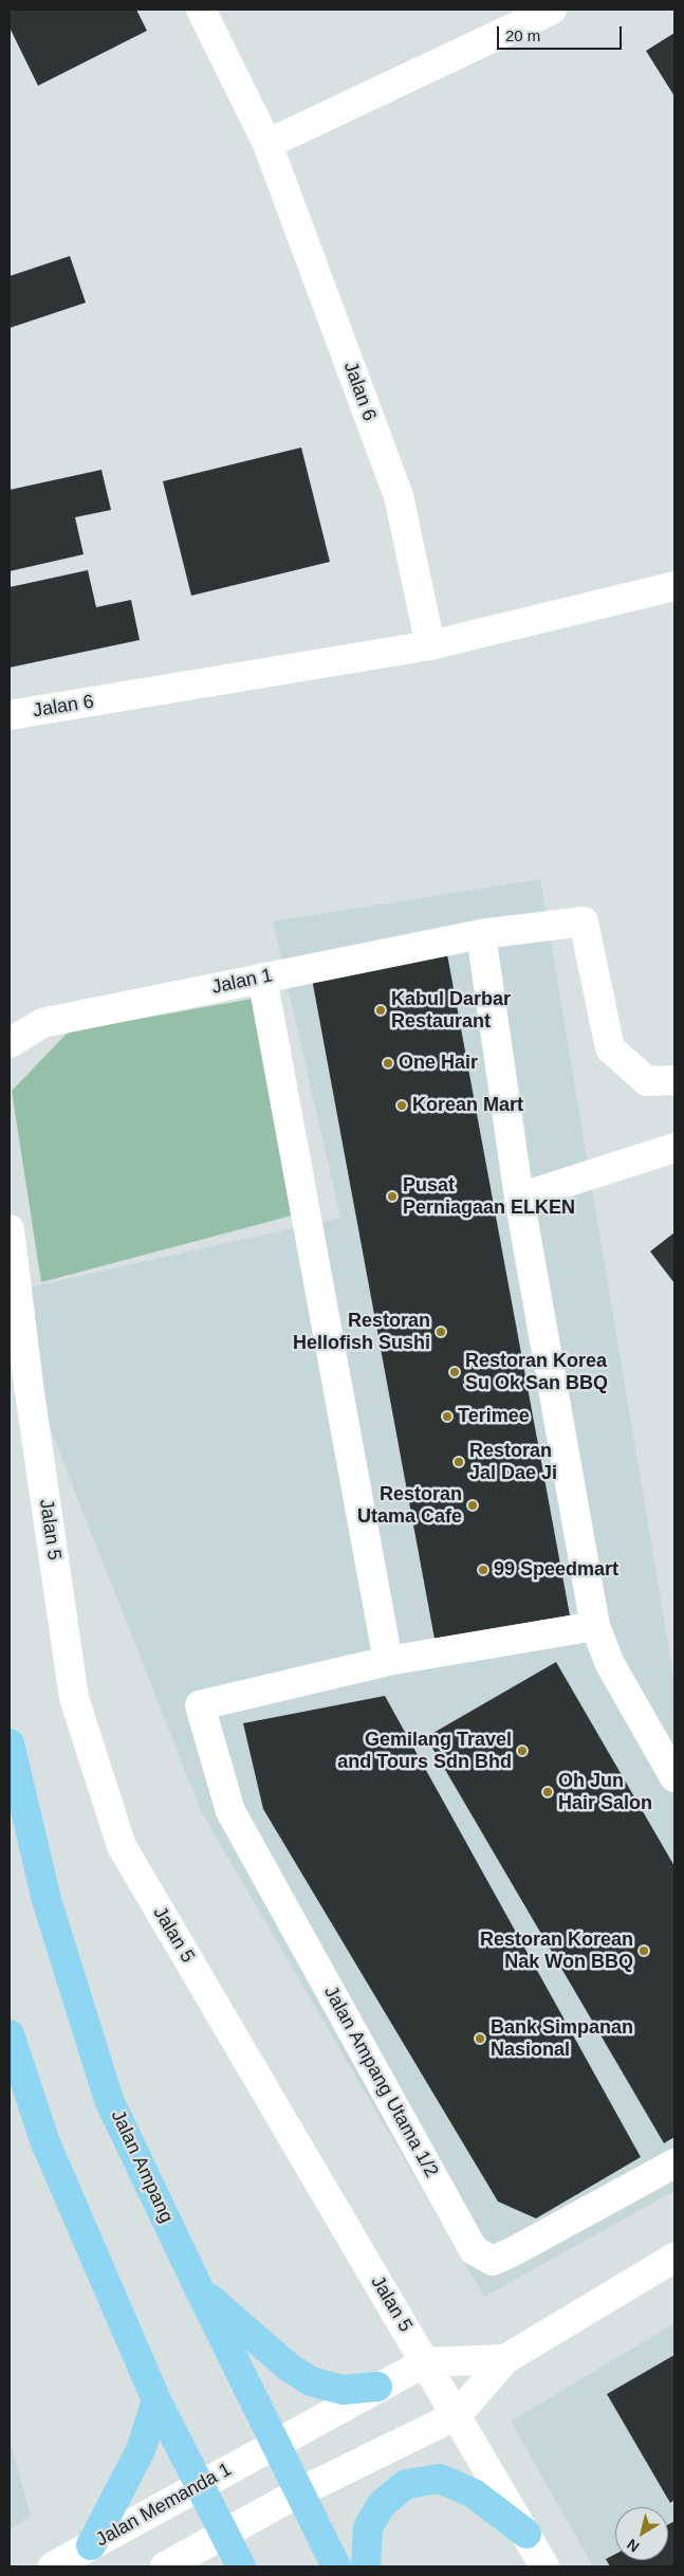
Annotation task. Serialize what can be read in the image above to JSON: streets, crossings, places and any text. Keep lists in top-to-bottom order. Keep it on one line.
{"streets":{"main road":["Jalan Ampang"],"street":["Jalan 6","Jalan 1","Jalan 5","Jalan Ampang Utama 1/2","Jalan Memanda 1"]},"crossings":[["Jalan 5","Jalan Memanda 1"],["Jalan Ampang","Jalan Memanda 1"]],"places":["Kabul Darbar Restaurant","One Hair","Korean Mart","Pusat Perniagaan ELKEN","Restoran Hellofish Sushi","Restoran Korea Su Ok San BBQ","Terimee","Restoran Jal Dae Ji","Restoran Utama Cafe","99 Speedmart","Gemilang Travel and Tours Sdn Bhd","Oh Jun Hair Salon","Restoran Korean Nak Won BBQ","Bank Simpanan Nasional"],"scale_bar":"20 m","north":"bottom left"}
